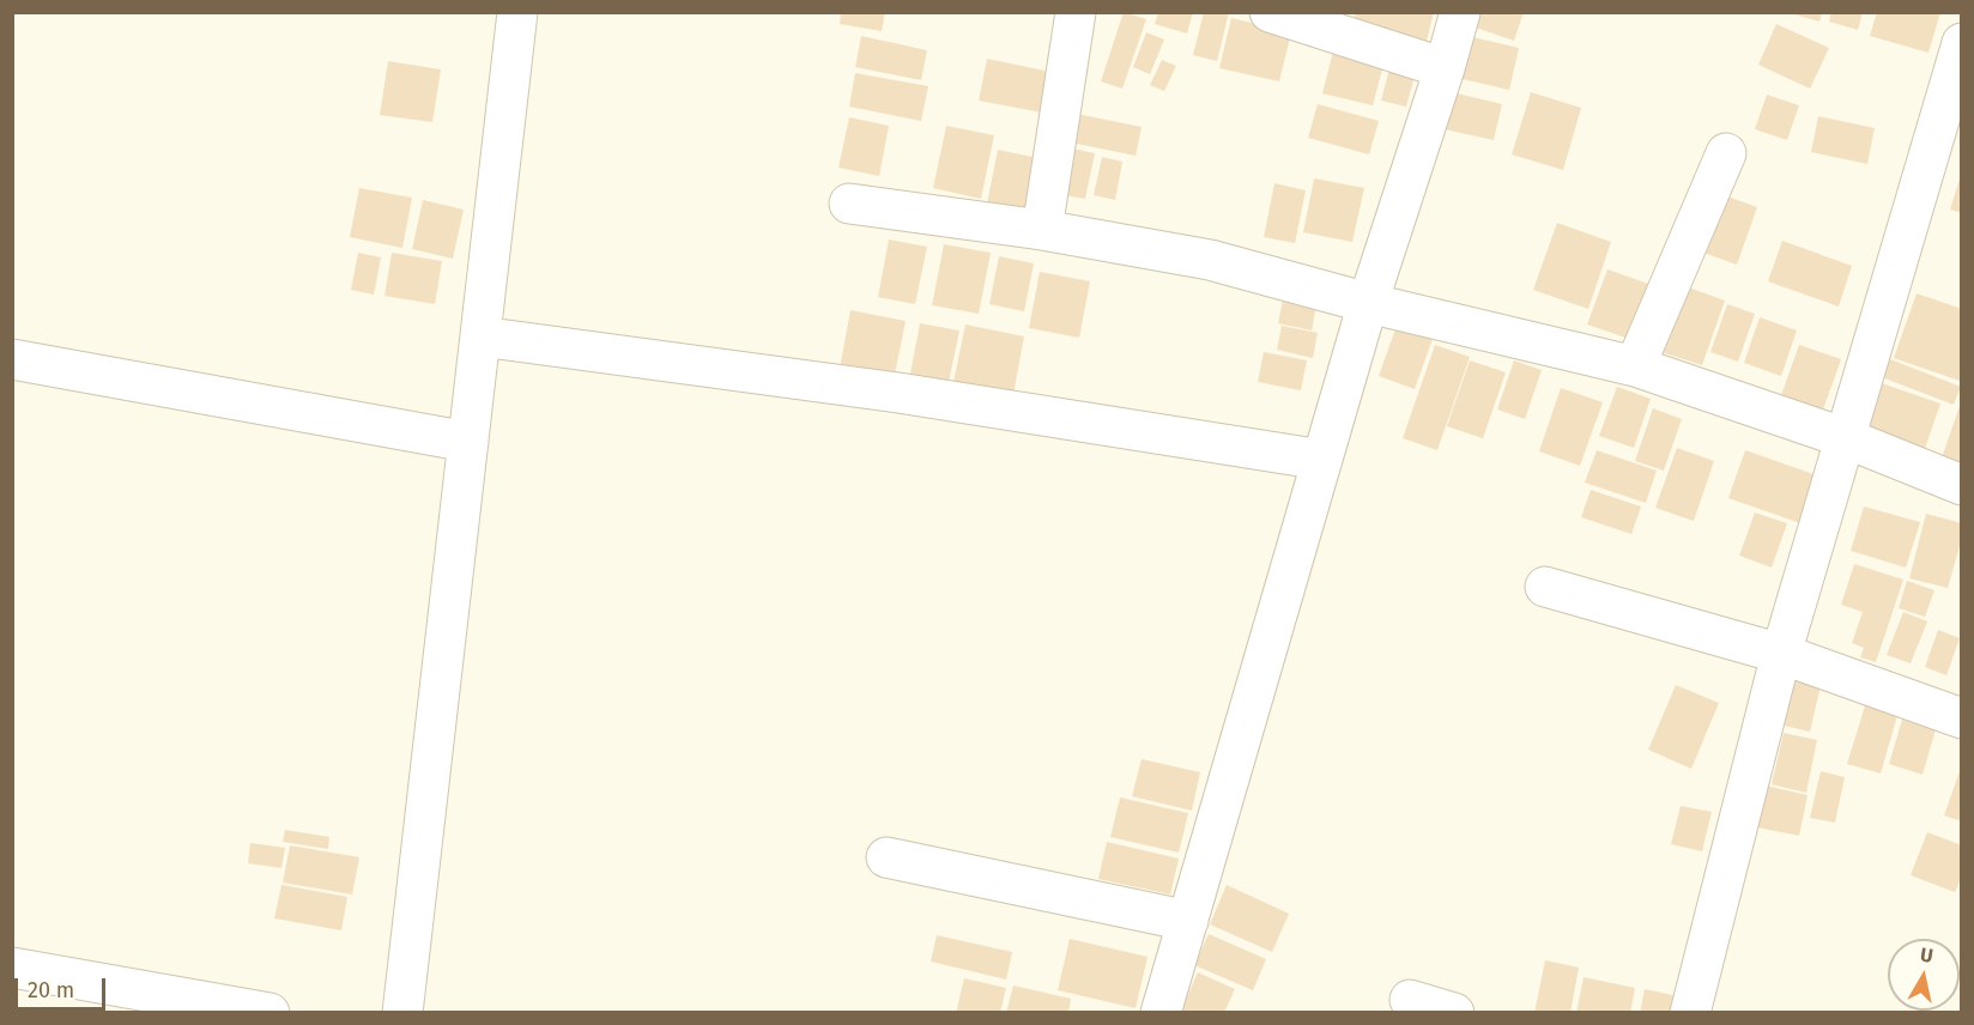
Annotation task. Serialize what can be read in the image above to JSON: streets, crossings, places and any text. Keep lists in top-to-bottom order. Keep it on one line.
{"scale_bar":"20 m","north":"top"}
